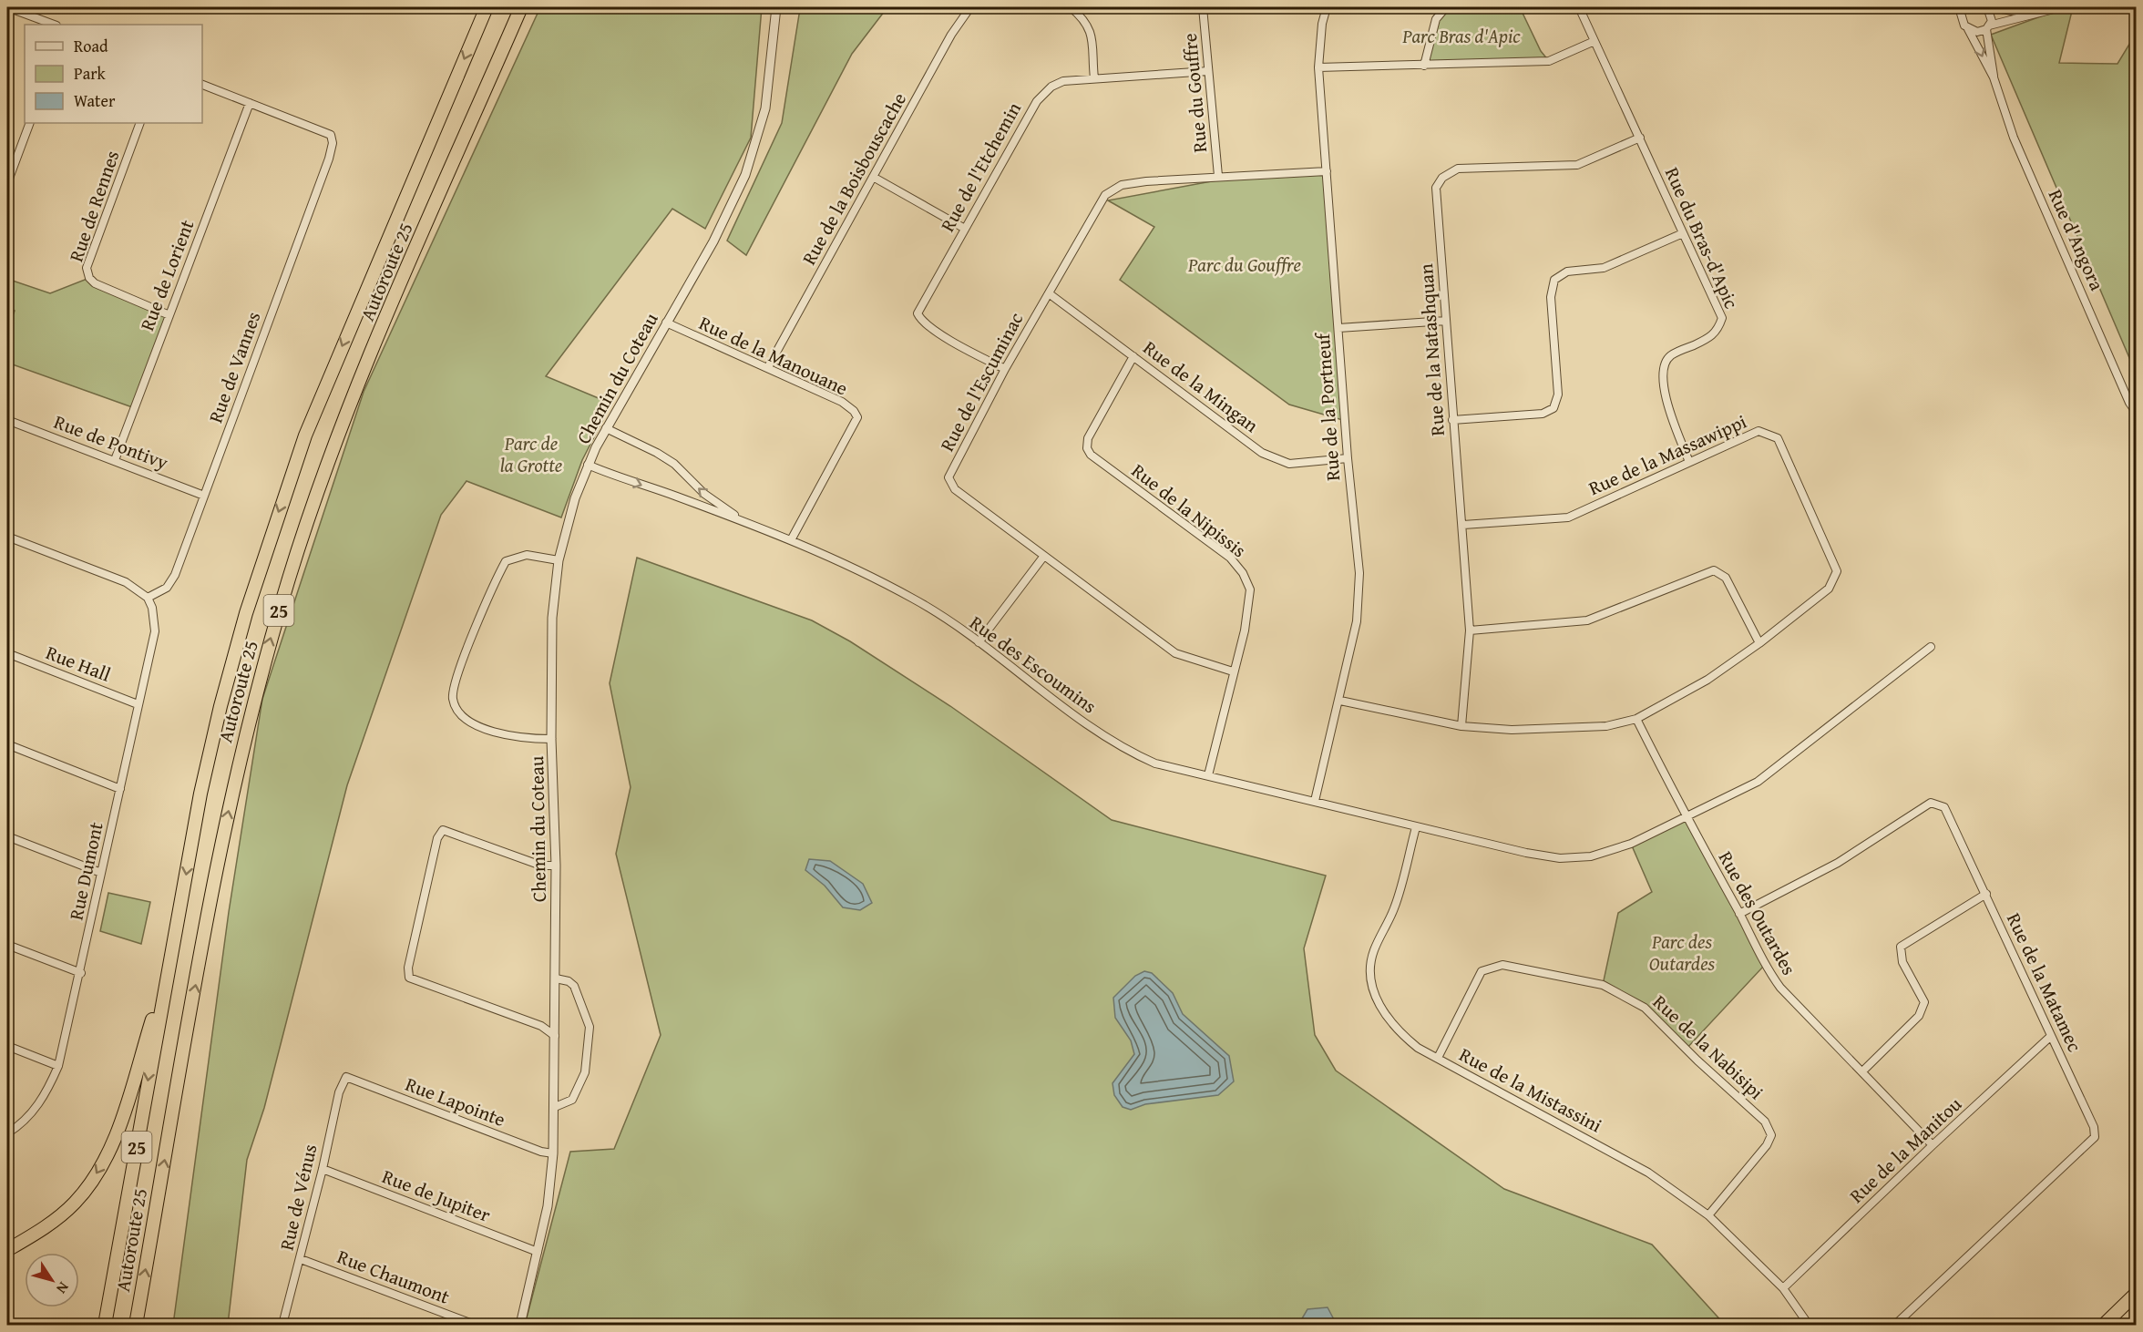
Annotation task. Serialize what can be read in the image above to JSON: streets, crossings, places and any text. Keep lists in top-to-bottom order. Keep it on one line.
{"streets":{"highway":["Autoroute 25","25"],"street":["Rue du Gouffre","Rue de l'Etchemin","Rue de la Boisbouscache","Rue de Rennes","Rue du Bras-d'Apic","Rue d'Angora","Rue de Lorient","Rue de la Natashquan","Rue de la Manouane","Rue de Vannes","Chemin du Coteau","Rue de l'Escuminac","Rue de la Mingan","Rue de la Portneuf","Rue de Pontivy","Rue de la Massawippi","Rue de la Nipissis","Rue Hall","Rue des Escoumins","Rue Dumont","Rue des Outardes","Rue de la Matamec","Rue de la Nabisipi","Rue de la Mistassini","Rue Lapointe","Rue de la Manitou","Rue de Jupiter","Rue de Vénus","Rue Chaumont"]},"crossings":[["Rue du Gouffre","Rue de l'Etchemin"],["Rue du Gouffre","Rue de l'Escuminac"],["Rue de l'Etchemin","Rue de l'Escuminac"],["Rue de la Boisbouscache","Rue de la Manouane"],["Rue de Rennes","Rue de Lorient"],["Rue du Bras-d'Apic","Rue de la Natashquan"],["Rue du Bras-d'Apic","Rue de la Massawippi"],["Rue de Lorient","Rue de Vannes"],["Rue de Lorient","Rue de Pontivy"],["Rue de la Natashquan","Rue de la Massawippi"],["Rue de la Manouane","Chemin du Coteau"],["Rue de la Manouane","Rue des Escoumins"],["Rue de Vannes","Rue de Pontivy"],["Rue de Vannes","Rue Dumont"],["Chemin du Coteau","Rue des Escoumins"],["Chemin du Coteau","Rue Lapointe"],["Chemin du Coteau","Rue de Jupiter"],["Rue de l'Escuminac","Rue de la Mingan"],["Rue de l'Escuminac","Rue de la Portneuf"],["Rue de l'Escuminac","Rue de la Nipissis"],["Rue de la Mingan","Rue de la Portneuf"],["Rue de la Mingan","Rue de la Nipissis"],["Rue de la Portneuf","Rue de la Massawippi"],["Rue de la Portneuf","Rue des Escoumins"],["Rue de la Massawippi","Rue des Outardes"],["Rue de la Nipissis","Rue des Escoumins"],["Rue Hall","Rue Dumont"],["Rue des Escoumins","Rue des Outardes"],["Rue des Escoumins","Rue de la Mistassini"],["Rue des Outardes","Rue de la Matamec"],["Rue des Outardes","Rue de la Manitou"],["Rue de la Matamec","Rue de la Manitou"],["Rue de la Nabisipi","Rue de la Mistassini"],["Rue de la Mistassini","Rue de la Manitou"],["Rue Lapointe","Rue de Vénus"],["Rue de Jupiter","Rue de Vénus"],["Rue de Vénus","Rue Chaumont"]],"parks":["Parc Bras d'Apic","Parc du Gouffre","Parc de la Grotte","Parc des Outardes"],"legend":["Road","Park","Water"],"north":"bottom right"}
